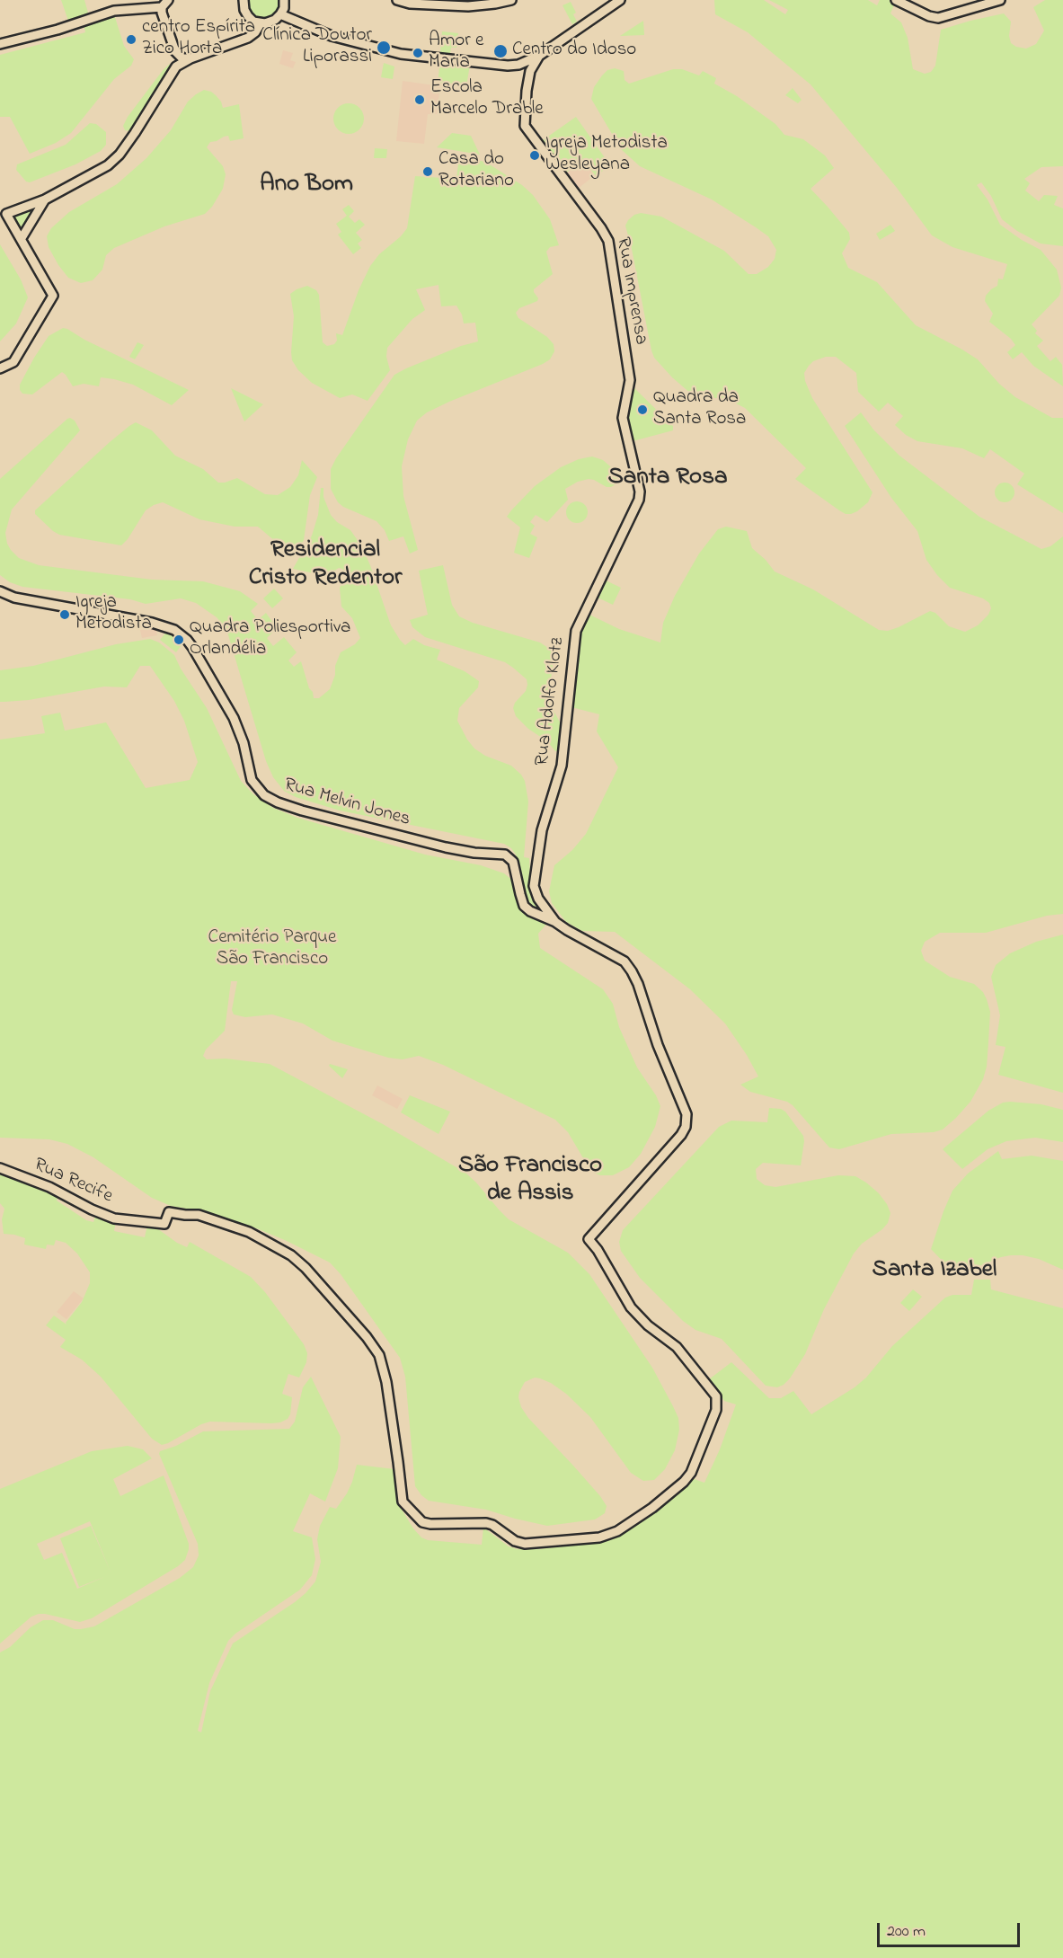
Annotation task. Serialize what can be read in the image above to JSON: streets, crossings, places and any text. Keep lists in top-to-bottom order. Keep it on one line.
{"streets":{"street":["Rua Imprensa","Rua Adolfo Klotz","Rua Melvin Jones","Rua Recife"]},"crossings":[["Rua Imprensa","Rua Adolfo Klotz"],["Rua Adolfo Klotz","Rua Melvin Jones"],["Rua Adolfo Klotz","Rua Recife"]],"districts":["Ano Bom","Santa Rosa","Residencial Cristo Redentor","São Francisco de Assis","Santa Izabel"],"parks":["Cemitério Parque São Francisco"],"places":["centro Espírita Zico Horta","Clínica Doutor Liporassi","Centro do Idoso","Amor e Maria","Escola Marcelo Drable","Igreja Metodista Wesleyana","Casa do Rotariano","Quadra da Santa Rosa","Igreja Metodista","Quadra Poliesportiva Orlandélia"],"scale_bar":"200 m"}
